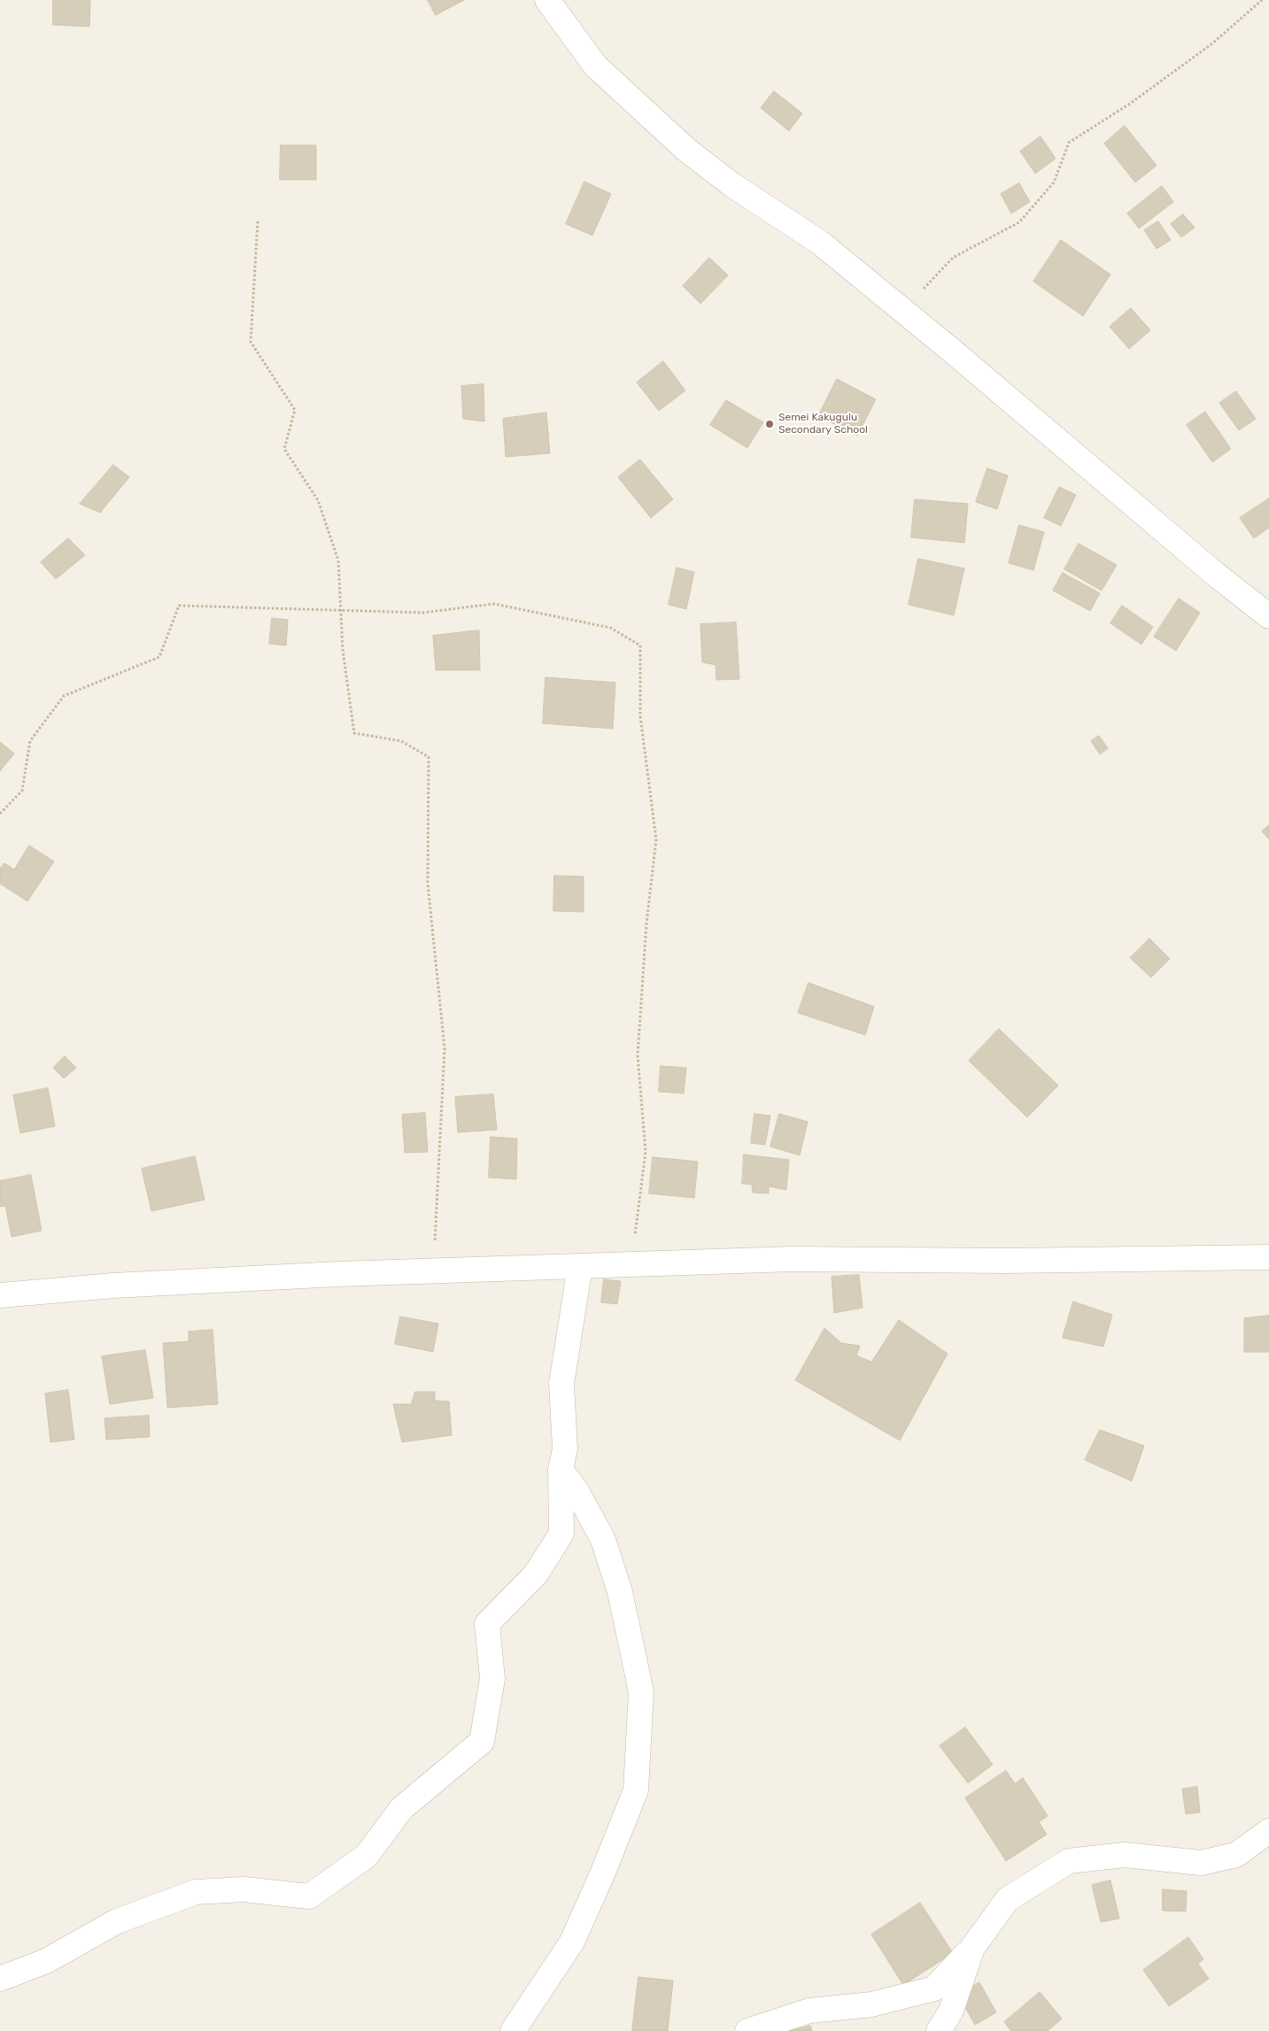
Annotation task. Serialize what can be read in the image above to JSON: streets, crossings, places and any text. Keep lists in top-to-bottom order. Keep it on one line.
{"places":["Semei Kakugulu Secondary School"]}
